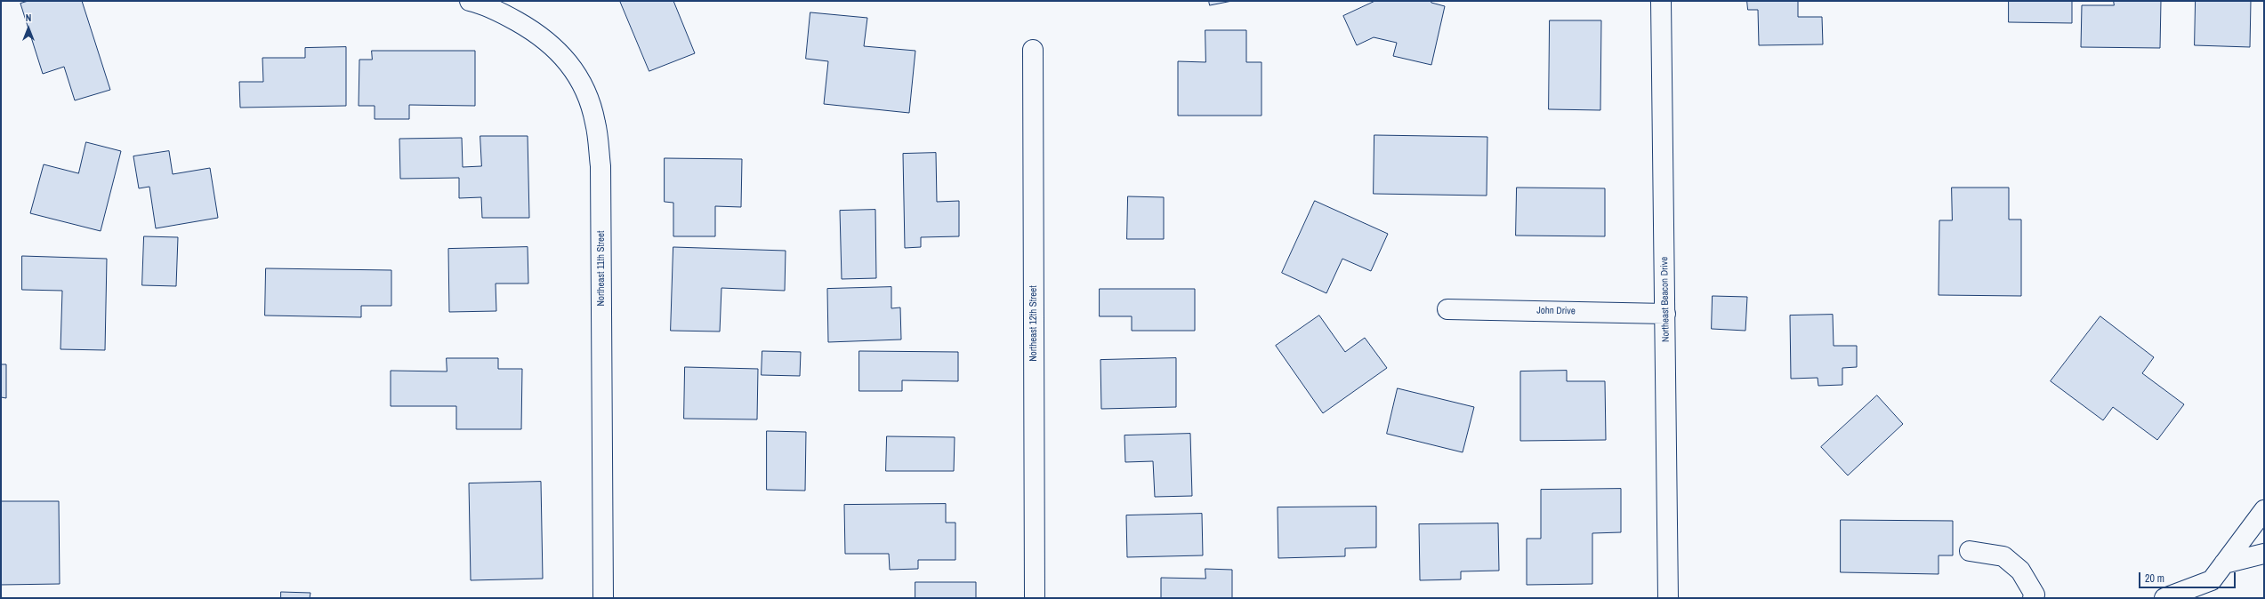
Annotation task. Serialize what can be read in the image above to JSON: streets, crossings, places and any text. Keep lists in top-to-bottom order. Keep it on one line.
{"streets":{"street":["Northeast 11th Street","Northeast Beacon Drive","John Drive","Northeast 12th Street"]},"crossings":[["Northeast Beacon Drive","John Drive"]],"scale_bar":"20 m","north":"top"}
